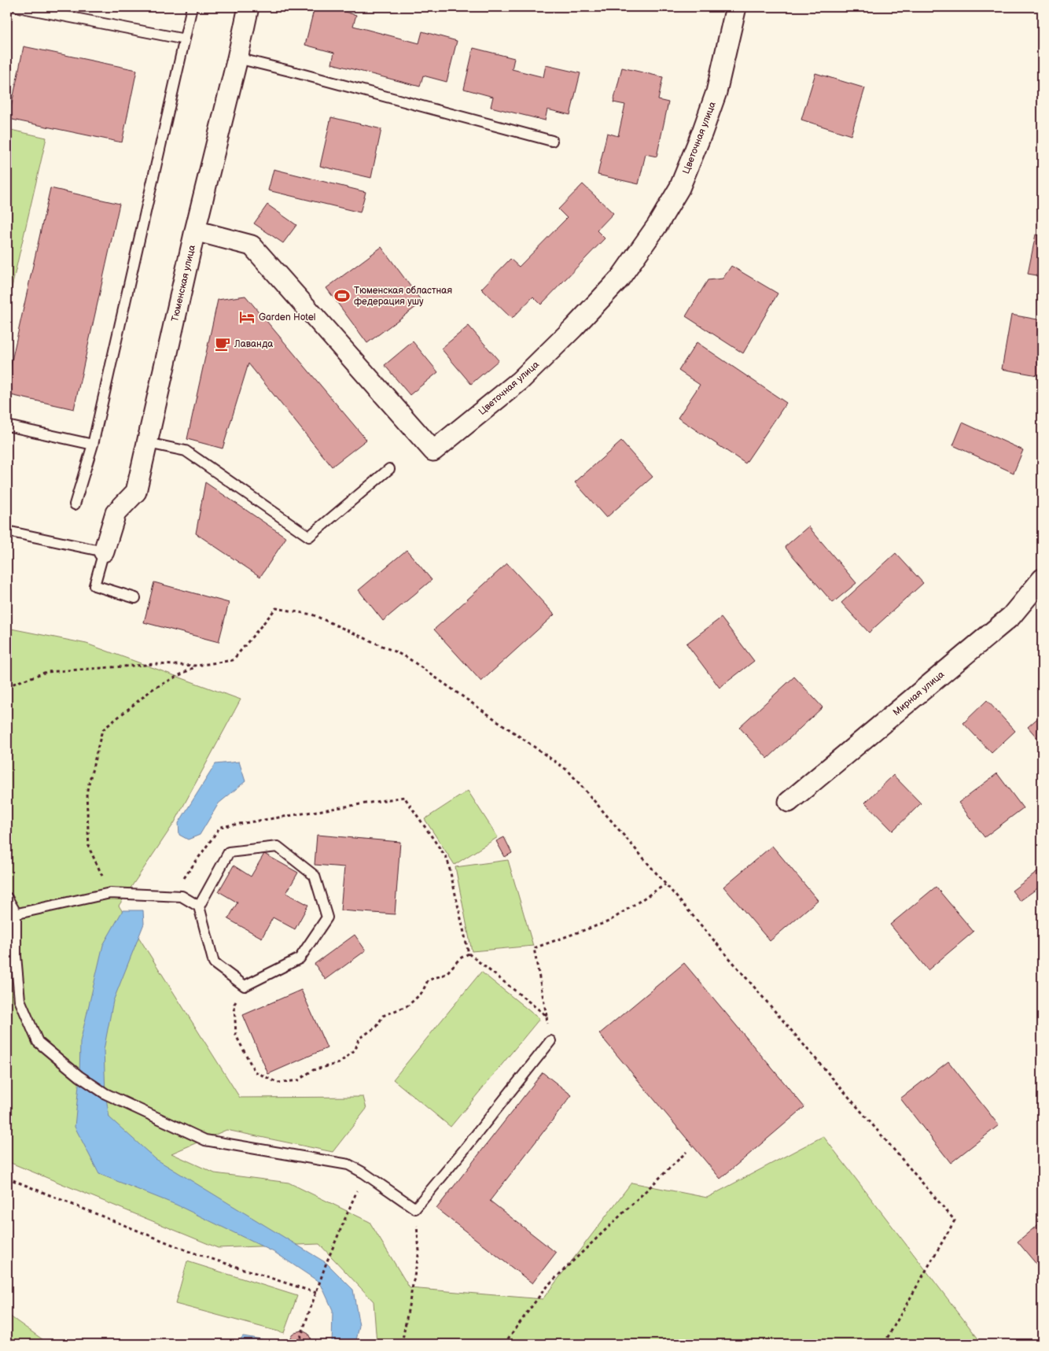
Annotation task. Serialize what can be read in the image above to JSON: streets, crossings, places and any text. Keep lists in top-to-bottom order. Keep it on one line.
{"streets":{"street":["Цветочная улица","Тюменская улица","Мирная улица"]},"crossings":[["Цветочная улица","Тюменская улица"]],"places":{"sports":["Тюменская областная федерация ушу"],"hotel":["Garden Hotel"],"cafe":["Лаванда"]}}
